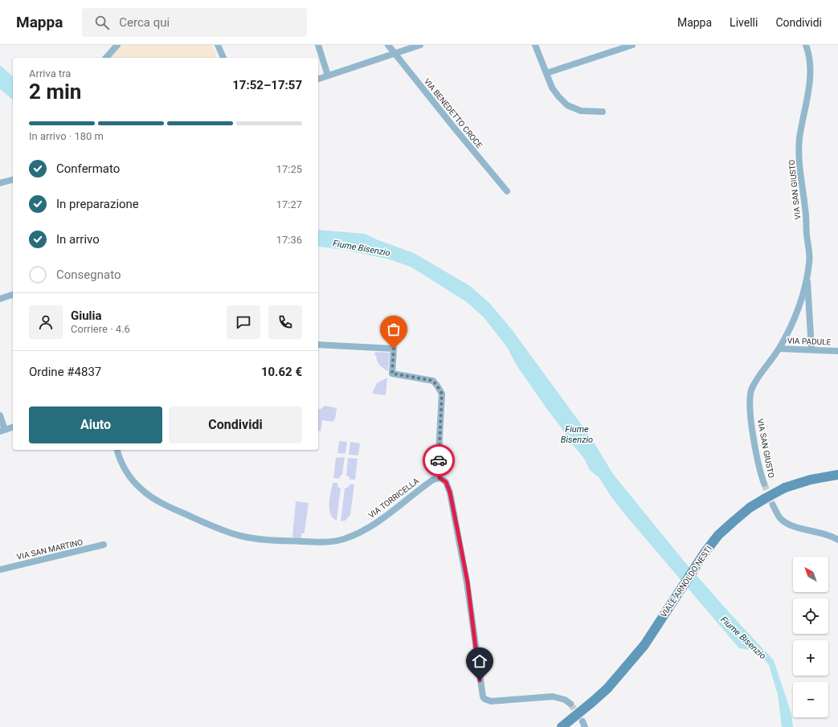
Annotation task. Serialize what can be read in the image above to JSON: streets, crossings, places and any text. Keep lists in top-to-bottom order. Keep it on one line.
{"streets":{"street":["VIA BENEDETTO CROCE","VIA SAN GIUSTO","VIA PADULE","VIA TORRICELLA","VIA SAN MARTINO","VIALE ARNOLDO NESTI"]},"crossings":[["VIA SAN GIUSTO","VIA PADULE"]],"water":["Fiume Bisenzio"],"north":"top left","page":{"header":"Mappa","search":"Cerca qui","nav":["Mappa","Livelli","Condividi"],"heading":["2 min","Arriva tra","17:52–17:57"],"panel":["Giulia","Corriere · 4.6","Ordine #4837","10.62 €"],"bar":"In arrivo · 180 m","list":[["Confermato","17:25"],["In preparazione","17:27"],["In arrivo","17:36"],"Consegnato"],"buttons":["Aiuto","Condividi"],"map_buttons":["+","−"]}}
